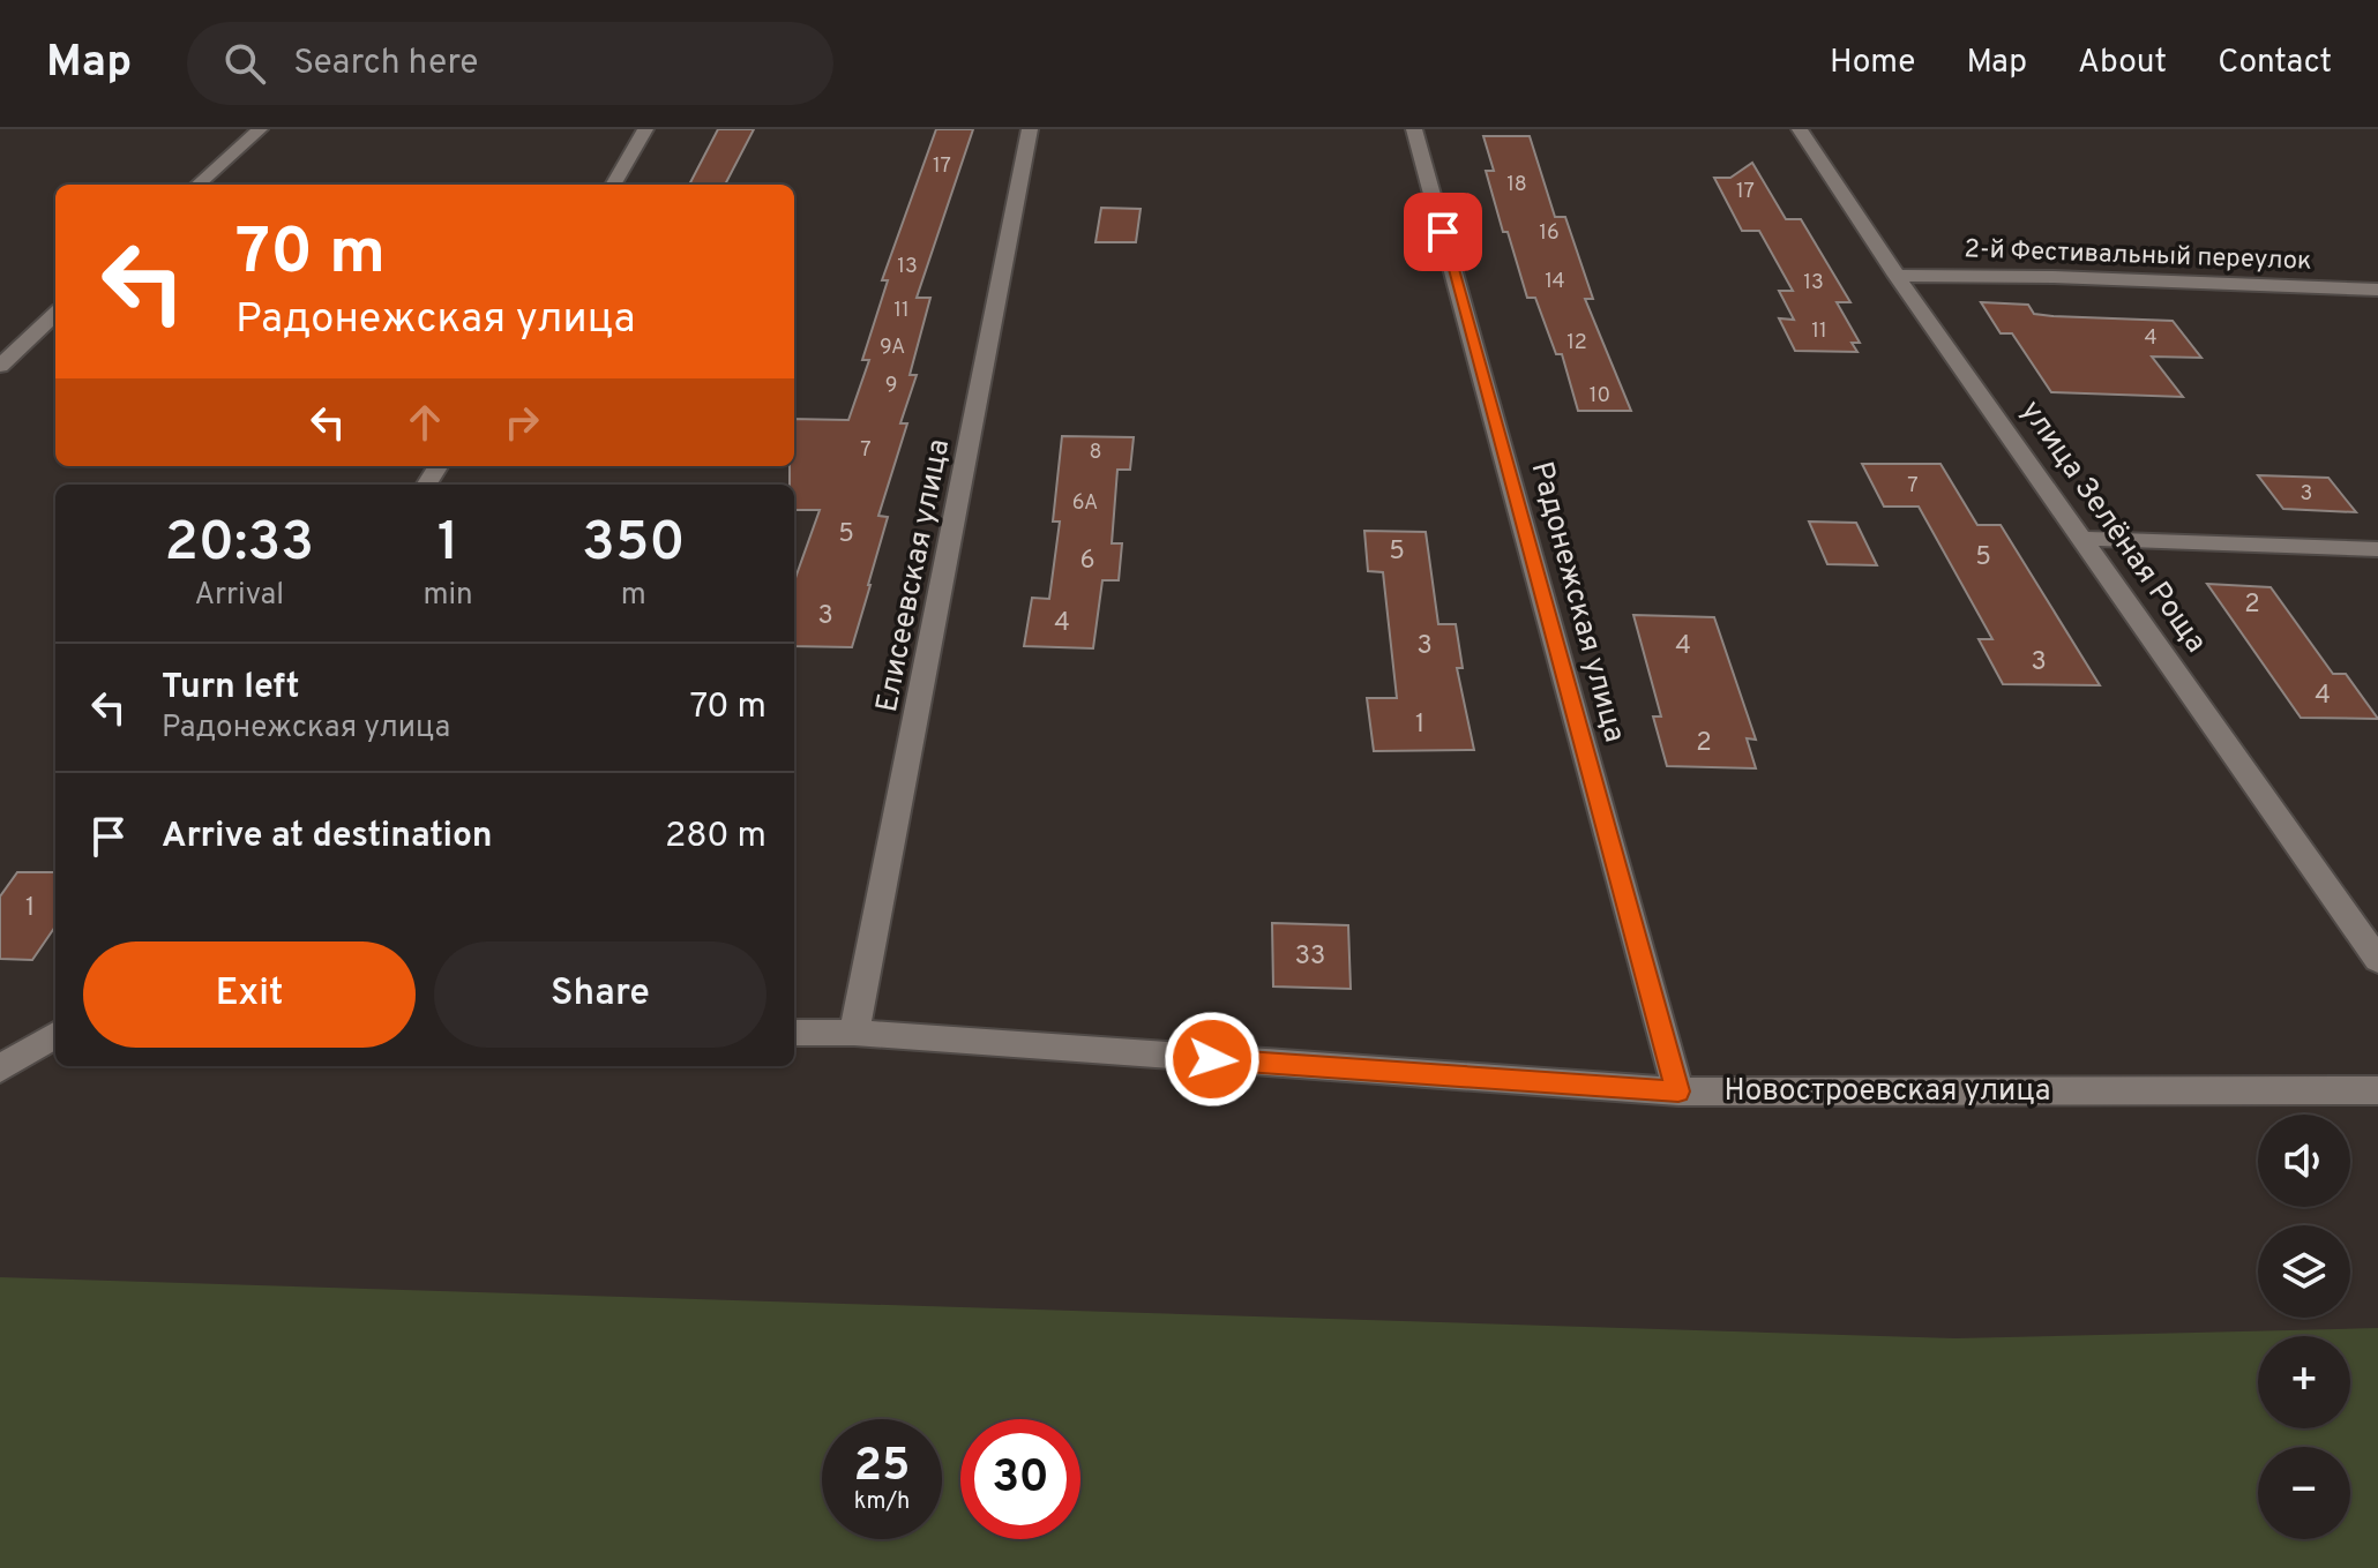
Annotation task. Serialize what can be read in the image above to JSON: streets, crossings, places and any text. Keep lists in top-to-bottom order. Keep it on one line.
{"streets":{"street":["2-й Фестивальный переулок","улица Зелёная Роща","Елисеевская улица","Радонежская улица","Новостроевская улица"]},"crossings":[["2-й Фестивальный переулок","улица Зелёная Роща"],["Елисеевская улица","Новостроевская улица"],["Радонежская улица","Новостроевская улица"]],"house_numbers":["17","18","17","16","13","14","13","11","11","4","12","9А","9","10","7","8","7","3","6А","5","5","5","6","2","3","4","3","4","3","4","1","2","1","33"],"page":{"header":"Map","search":"Search here","nav":["Home","Map","About","Contact"],"turn":["70 m","Радонежская улица"],"eta":["20:33","Arrival","1","min","350","m"],"list":[{"name":"Turn left","note":"Радонежская улица","value":"70 m"},{"name":"Arrive at destination","value":"280 m"}],"buttons":["Exit","Share"],"map_buttons":["+","−"],"speed":"25 km/h","limit":"30"}}
